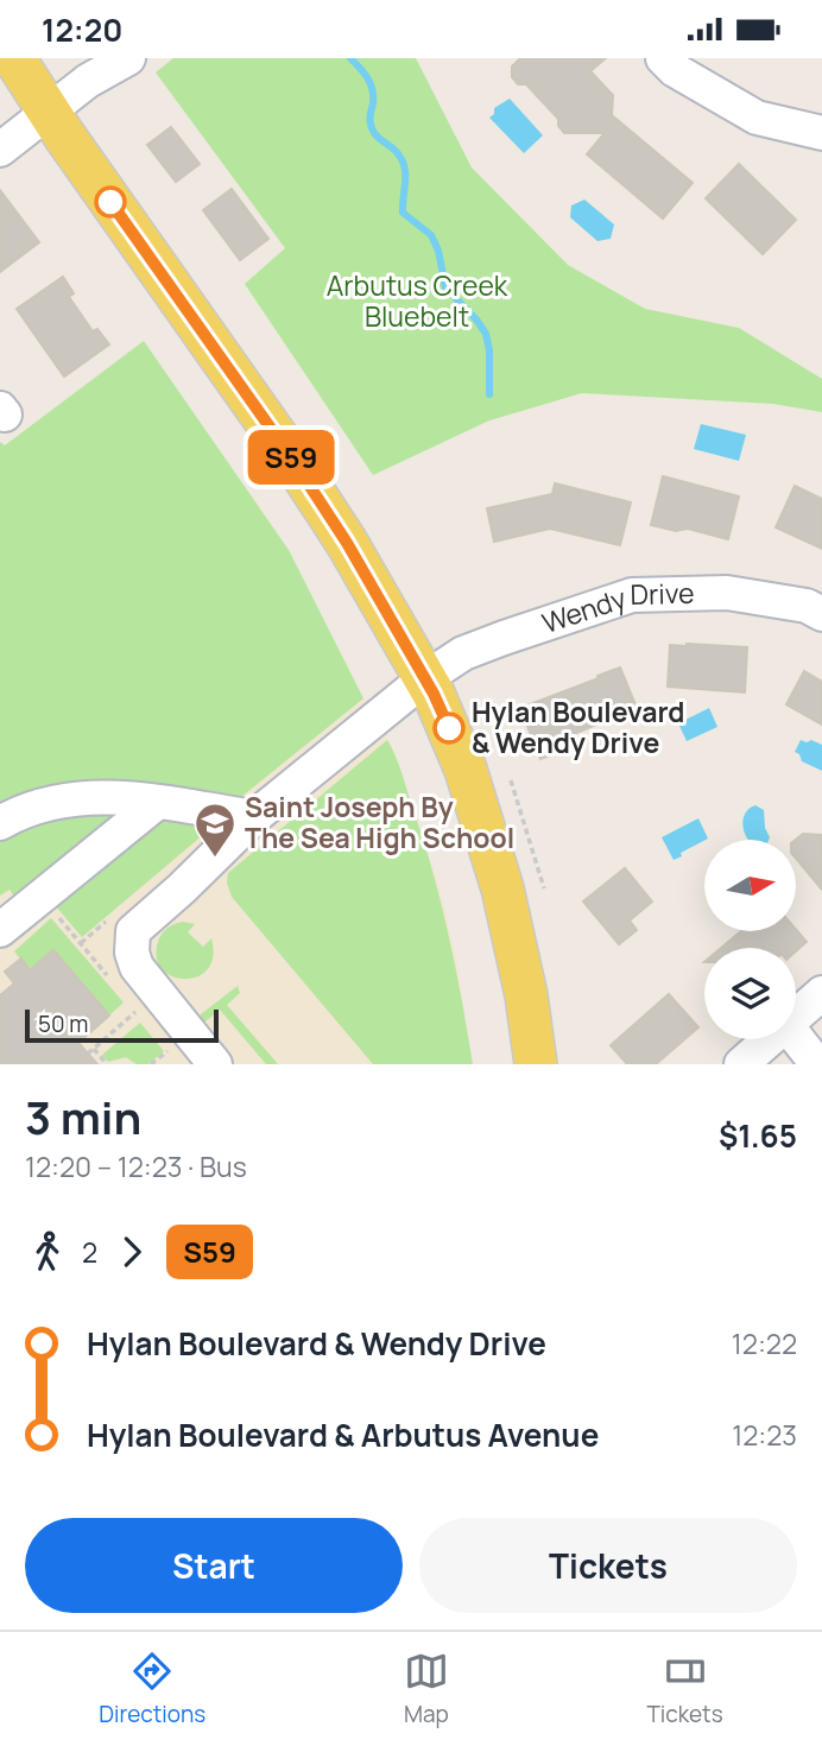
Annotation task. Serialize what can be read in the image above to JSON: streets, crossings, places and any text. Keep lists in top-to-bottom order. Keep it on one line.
{"streets":{"street":["Wendy Drive"]},"parks":["Arbutus Creek Bluebelt"],"places":{"other":["Hylan Boulevard & Wendy Drive"],"school or university":["Saint Joseph By The Sea High School"]},"lines":["bus line S59"],"scale_bar":"50 m","north":"right","page":{"status":"12:20","on_map":"S59","scale":"50 m","heading":["3 min","12:20 – 12:23 · Bus","$1.65"],"legs":["2","S59"],"list":[{"name":"Hylan Boulevard & Wendy Drive","value":"12:22"},{"name":"Hylan Boulevard & Arbutus Avenue","value":"12:23"}],"buttons":["Start","Tickets"],"tabs":["Directions","Map","Tickets"]}}
